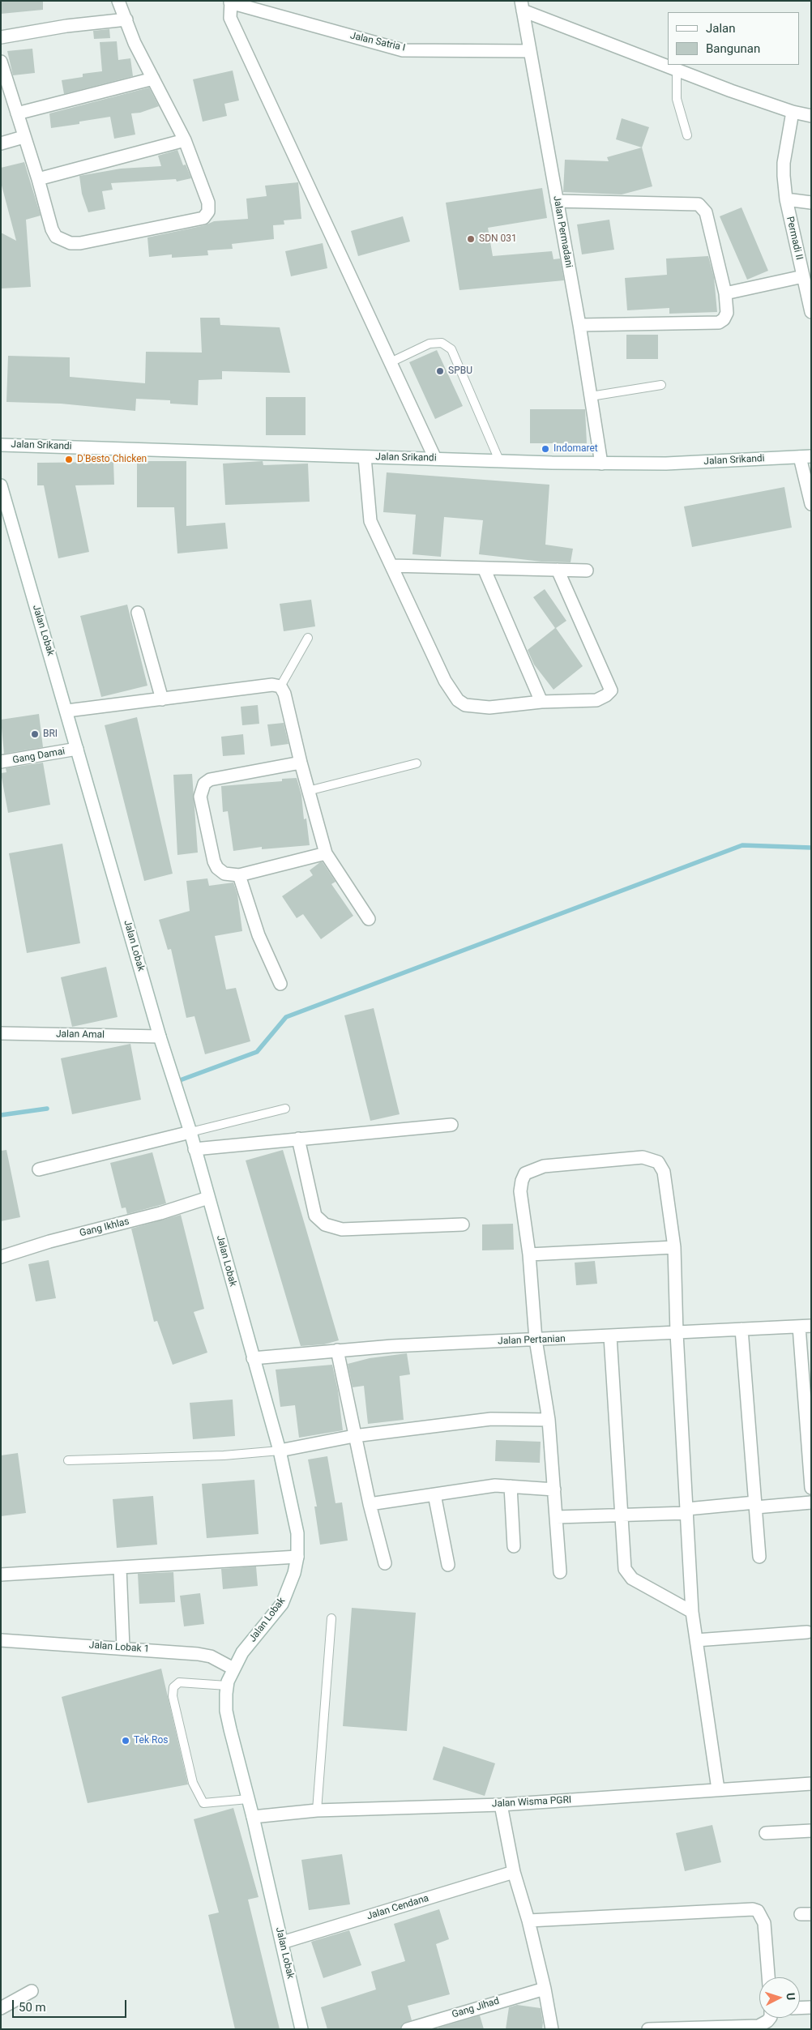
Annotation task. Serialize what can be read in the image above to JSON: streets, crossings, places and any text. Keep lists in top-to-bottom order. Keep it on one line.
{"streets":{"street":["Jalan Satria I","Jalan Permadani","Permadi II","Jalan Srikandi","Jalan Lobak","Gang Damai","Jalan Amal","Gang Ikhlas","Jalan Pertanian","Jalan Lobak 1","Jalan Wisma PGRI","Jalan Cendana","Gang Jihad"]},"crossings":[["Jalan Satria I","Jalan Permadani"],["Jalan Permadani","Jalan Srikandi"],["Jalan Lobak","Gang Damai"],["Jalan Lobak","Jalan Amal"],["Jalan Lobak","Gang Ikhlas"],["Jalan Lobak","Jalan Pertanian"],["Jalan Lobak","Jalan Lobak 1"],["Jalan Lobak","Jalan Wisma PGRI"],["Jalan Lobak","Jalan Cendana"]],"places":["SDN 031","SPBU","Indomaret","D'Besto Chicken","BRI","Tek Ros"],"legend":["Jalan","Bangunan"],"scale_bar":"50 m","north":"right"}
